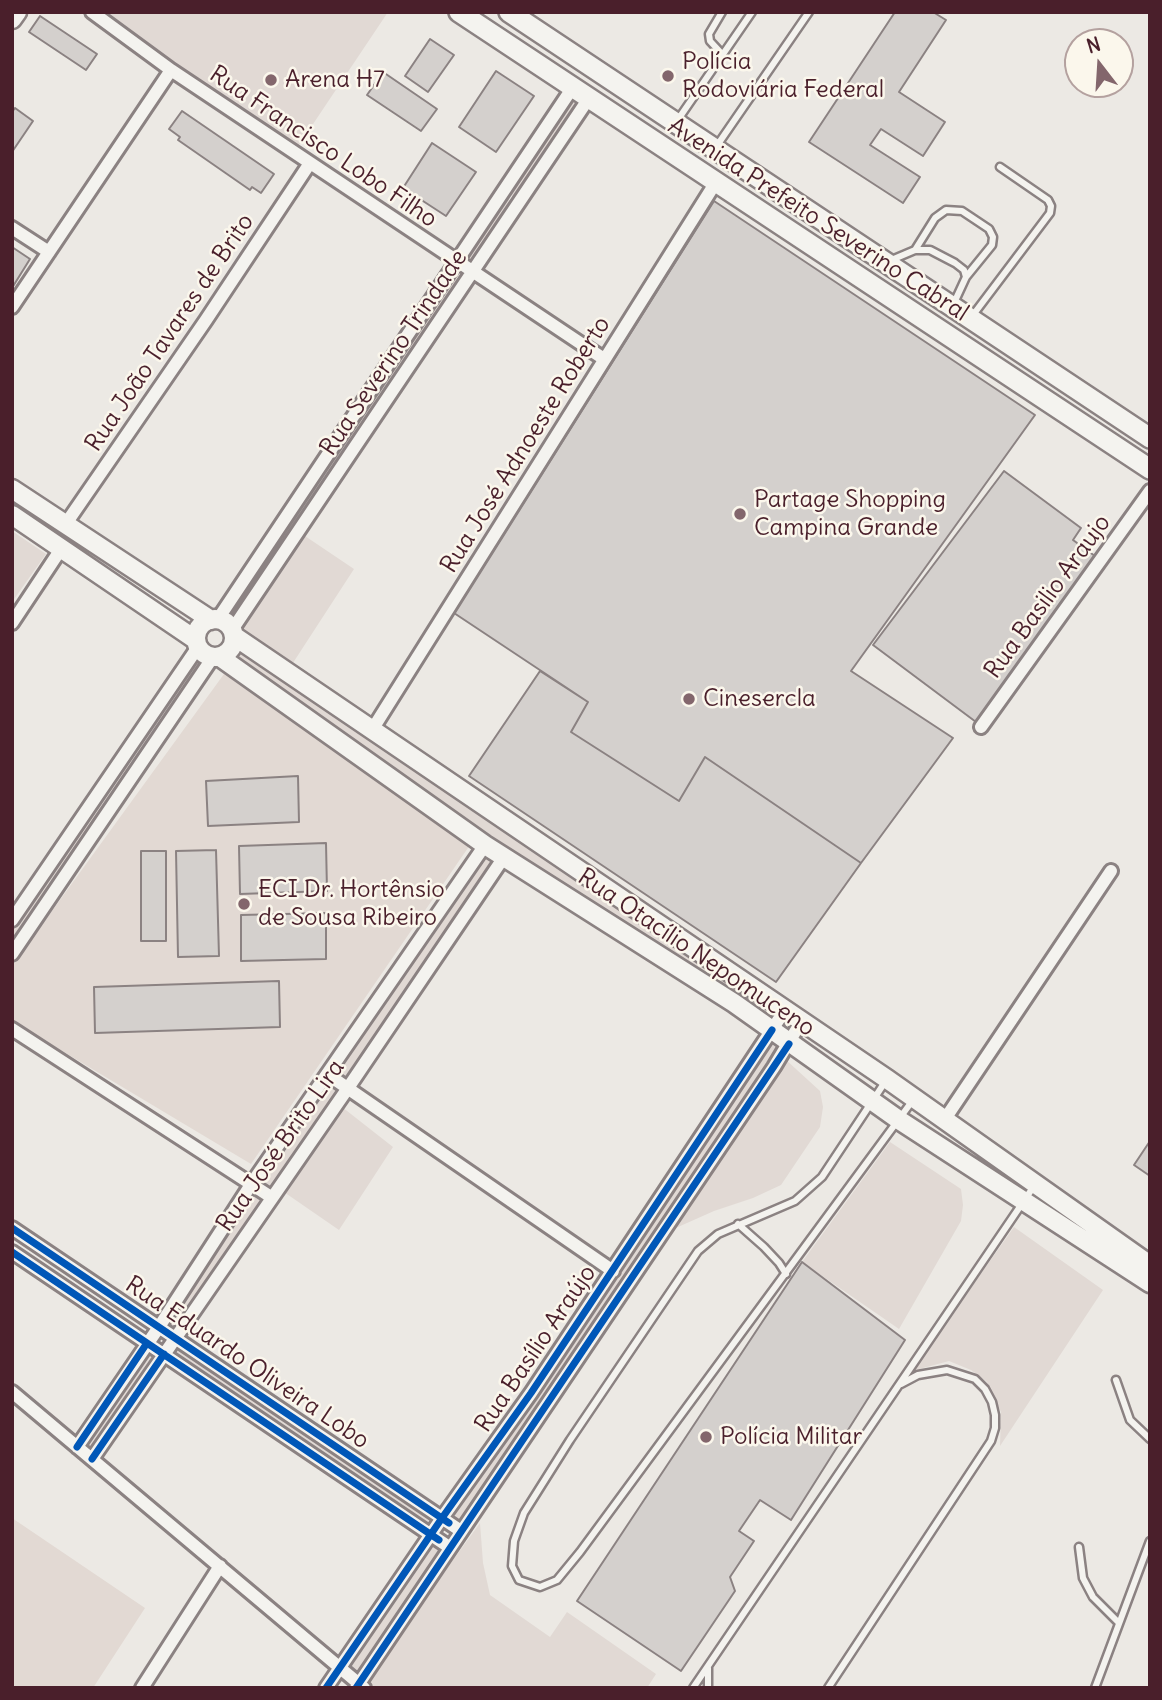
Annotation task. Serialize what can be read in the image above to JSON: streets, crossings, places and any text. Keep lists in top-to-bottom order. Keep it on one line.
{"streets":{"main road":["Avenida Prefeito Severino Cabral"],"street":["Rua Francisco Lobo Filho","Rua João Tavares de Brito","Rua Severino Trindade","Rua José Adnoeste Roberto","Rua Basilio Araujo","Rua Otacílio Nepomuceno","Rua José Brito Lira","Rua Basílio Araújo","Rua Eduardo Oliveira Lobo"]},"crossings":[["Rua Francisco Lobo Filho","Rua João Tavares de Brito"],["Rua Francisco Lobo Filho","Rua Severino Trindade"],["Rua Francisco Lobo Filho","Rua José Adnoeste Roberto"],["Avenida Prefeito Severino Cabral","Rua Severino Trindade"],["Avenida Prefeito Severino Cabral","Rua José Adnoeste Roberto"],["Rua João Tavares de Brito","Rua Otacílio Nepomuceno"],["Rua Severino Trindade","Rua Otacílio Nepomuceno"],["Rua José Adnoeste Roberto","Rua Otacílio Nepomuceno"],["Rua Otacílio Nepomuceno","Rua José Brito Lira"],["Rua Otacílio Nepomuceno","Rua Basílio Araújo"],["Rua José Brito Lira","Rua Eduardo Oliveira Lobo"],["Rua Basílio Araújo","Rua Eduardo Oliveira Lobo"]],"places":["Polícia Rodoviária Federal","Arena H7","Partage Shopping Campina Grande","Cinesercla","ECI Dr. Hortênsio de Sousa Ribeiro","Polícia Militar"],"north":"top"}
